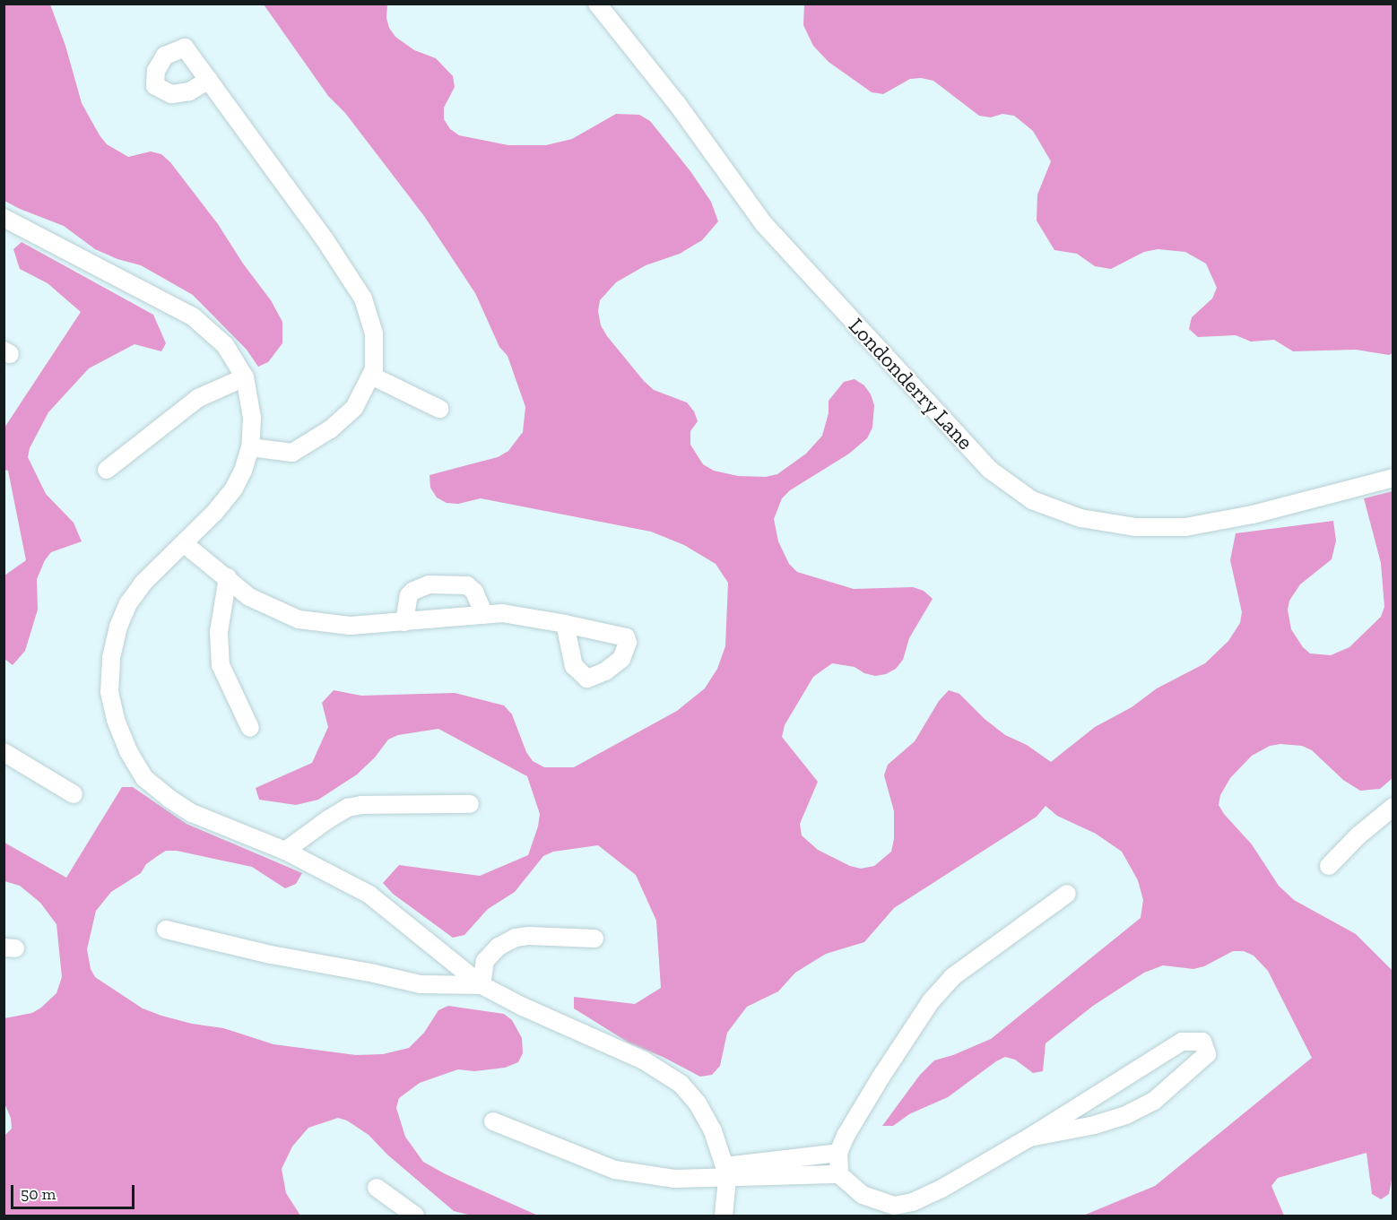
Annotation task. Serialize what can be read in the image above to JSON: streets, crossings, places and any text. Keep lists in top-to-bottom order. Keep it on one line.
{"streets":{"street":["Londonderry Lane"]},"scale_bar":"50 m"}
